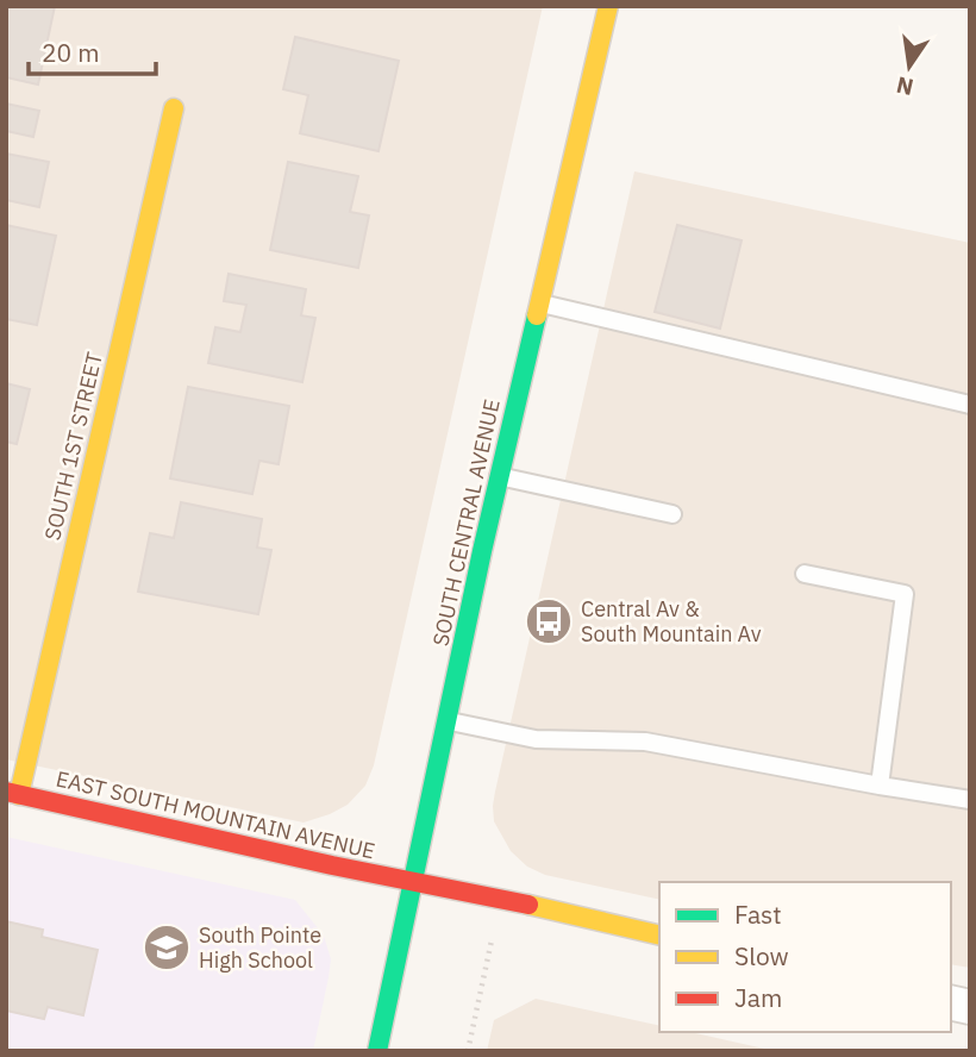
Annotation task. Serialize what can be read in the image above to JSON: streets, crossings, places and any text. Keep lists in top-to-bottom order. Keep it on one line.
{"streets":{"street":["SOUTH 1ST STREET","SOUTH CENTRAL AVENUE","EAST SOUTH MOUNTAIN AVENUE"]},"crossings":[["SOUTH 1ST STREET","EAST SOUTH MOUNTAIN AVENUE"],["SOUTH CENTRAL AVENUE","EAST SOUTH MOUNTAIN AVENUE"]],"places":{"bus stop":["Central Av & South Mountain Av"],"school or university":["South Pointe High School"]},"legend":["Fast","Slow","Jam"],"scale_bar":"20 m","north":"bottom"}
